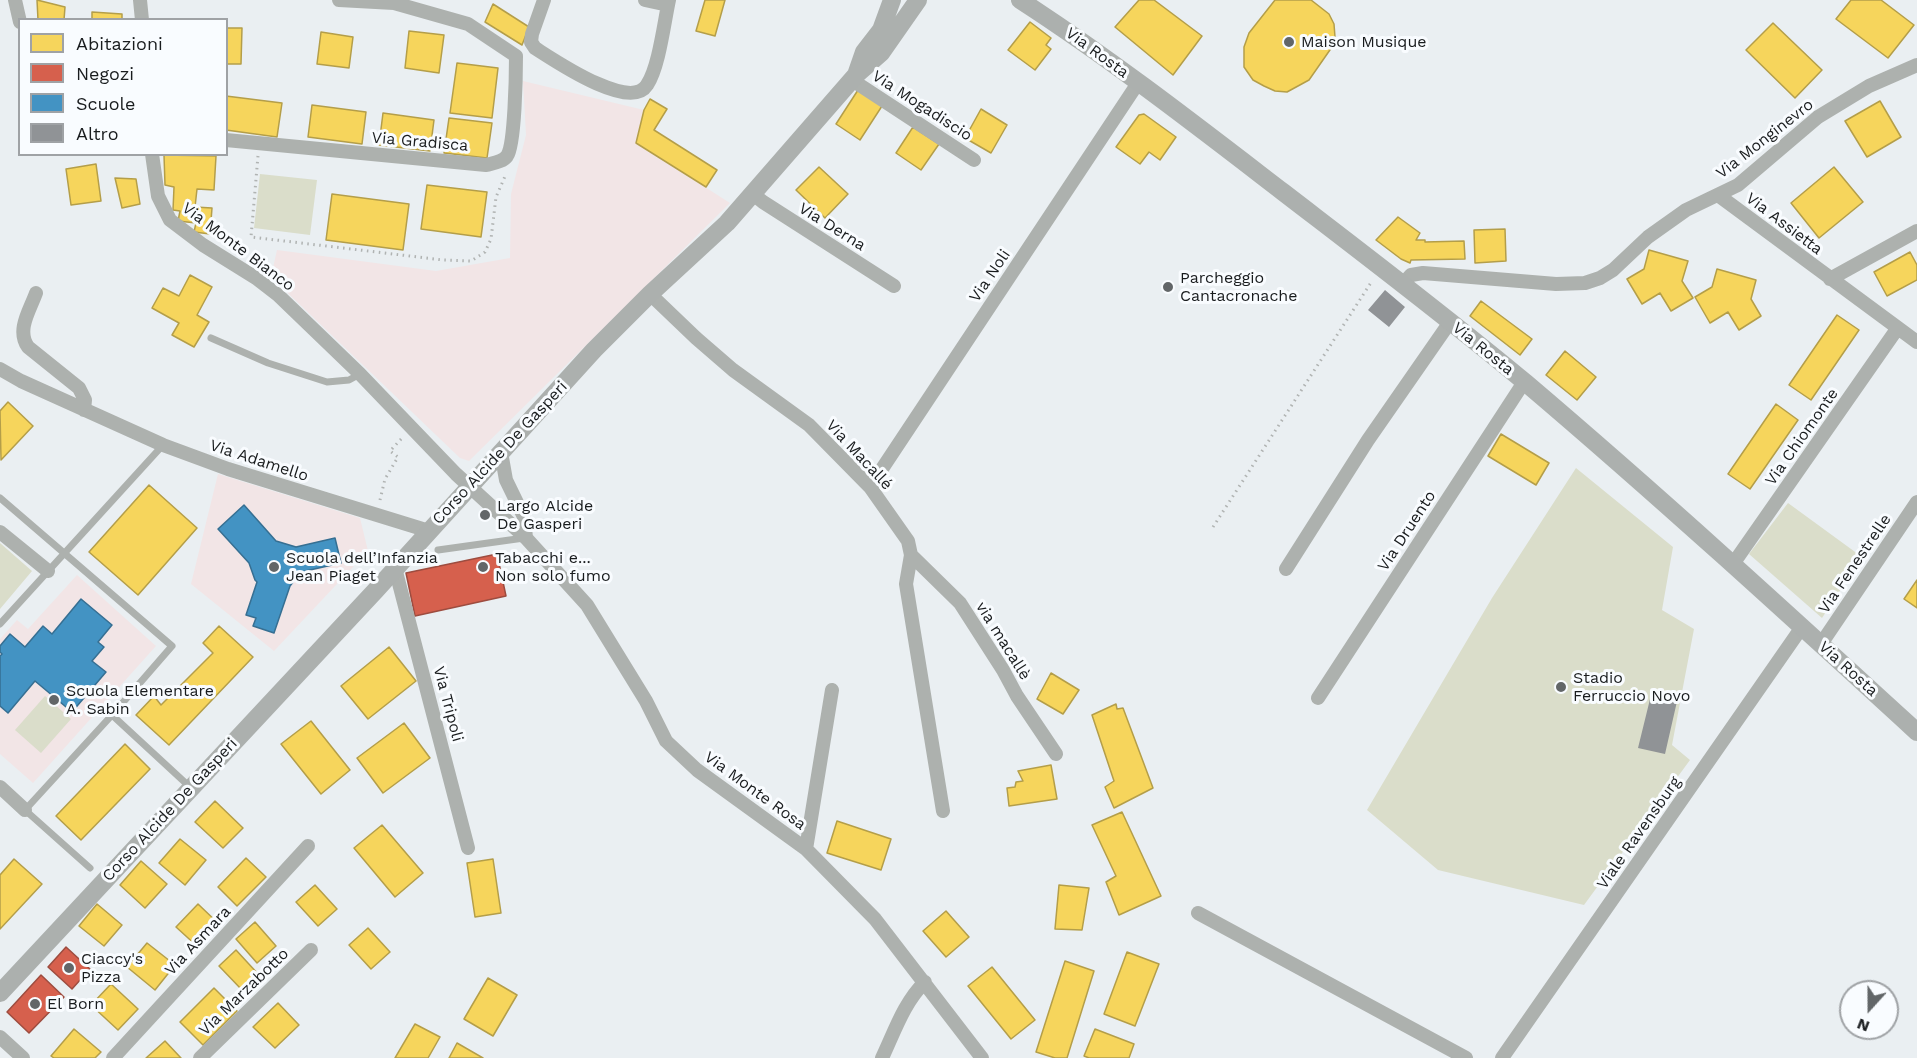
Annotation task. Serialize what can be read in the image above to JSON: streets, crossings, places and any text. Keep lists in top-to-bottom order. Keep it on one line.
{"streets":{"street":["Via Rosta","Via Mogadiscio","Via Monginevro","Via Gradisca","Via Assietta","Via Derna","Via Monte Bianco","Via Noli","Via Chiomonte","Corso Alcide De Gasperi","Via Macallé","Via Adamello","Via Druento","Via Fenestrelle","via macallè","Via Tripoli","Via Monte Rosa","Viale Ravensburg","Via Asmara","Via Marzabotto"]},"crossings":[["Via Rosta","Via Monginevro"],["Via Rosta","Via Noli"],["Via Rosta","Via Chiomonte"],["Via Rosta","Via Druento"],["Via Rosta","Via Fenestrelle"],["Via Rosta","Viale Ravensburg"],["Via Mogadiscio","Corso Alcide De Gasperi"],["Via Monginevro","Via Assietta"],["Via Assietta","Via Chiomonte"],["Via Derna","Corso Alcide De Gasperi"],["Via Monte Bianco","Corso Alcide De Gasperi"],["Via Noli","Via Macallé"],["Corso Alcide De Gasperi","Via Macallé"],["Corso Alcide De Gasperi","Via Adamello"],["Corso Alcide De Gasperi","Via Tripoli"],["Via Macallé","via macallè"]],"places":["Maison Musique","Parcheggio Cantacronache","Largo Alcide De Gasperi","Scuola dell’Infanzia Jean Piaget","Tabacchi e... Non solo fumo","Stadio Ferruccio Novo","Scuola Elementare A. Sabin","Ciaccy's Pizza","El Born"],"legend":["Abitazioni","Negozi","Scuole","Altro"],"north":"bottom"}
